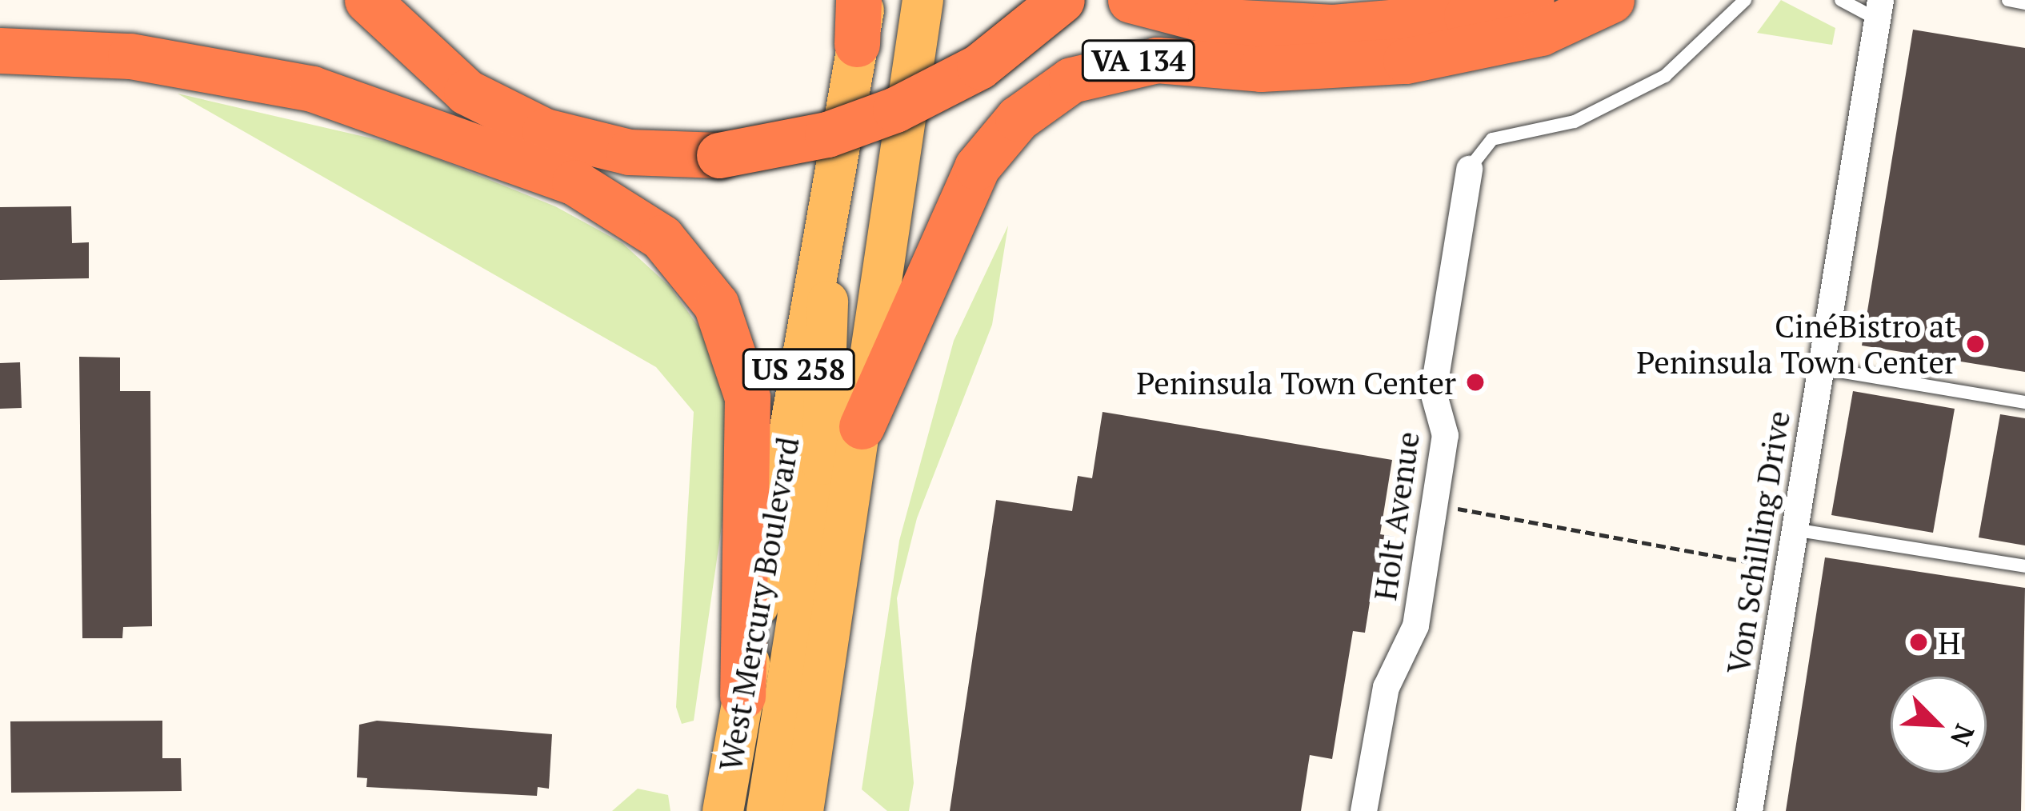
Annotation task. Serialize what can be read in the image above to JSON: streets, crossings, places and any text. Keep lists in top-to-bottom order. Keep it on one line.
{"streets":{"highway":["VA 134"],"main road":["US 258","West Mercury Boulevard"],"street":["Holt Avenue","Von Schilling Drive"]},"crossings":[["VA 134","US 258"]],"places":["CinéBistro at Peninsula Town Center","Peninsula Town Center","H"],"north":"bottom right"}
